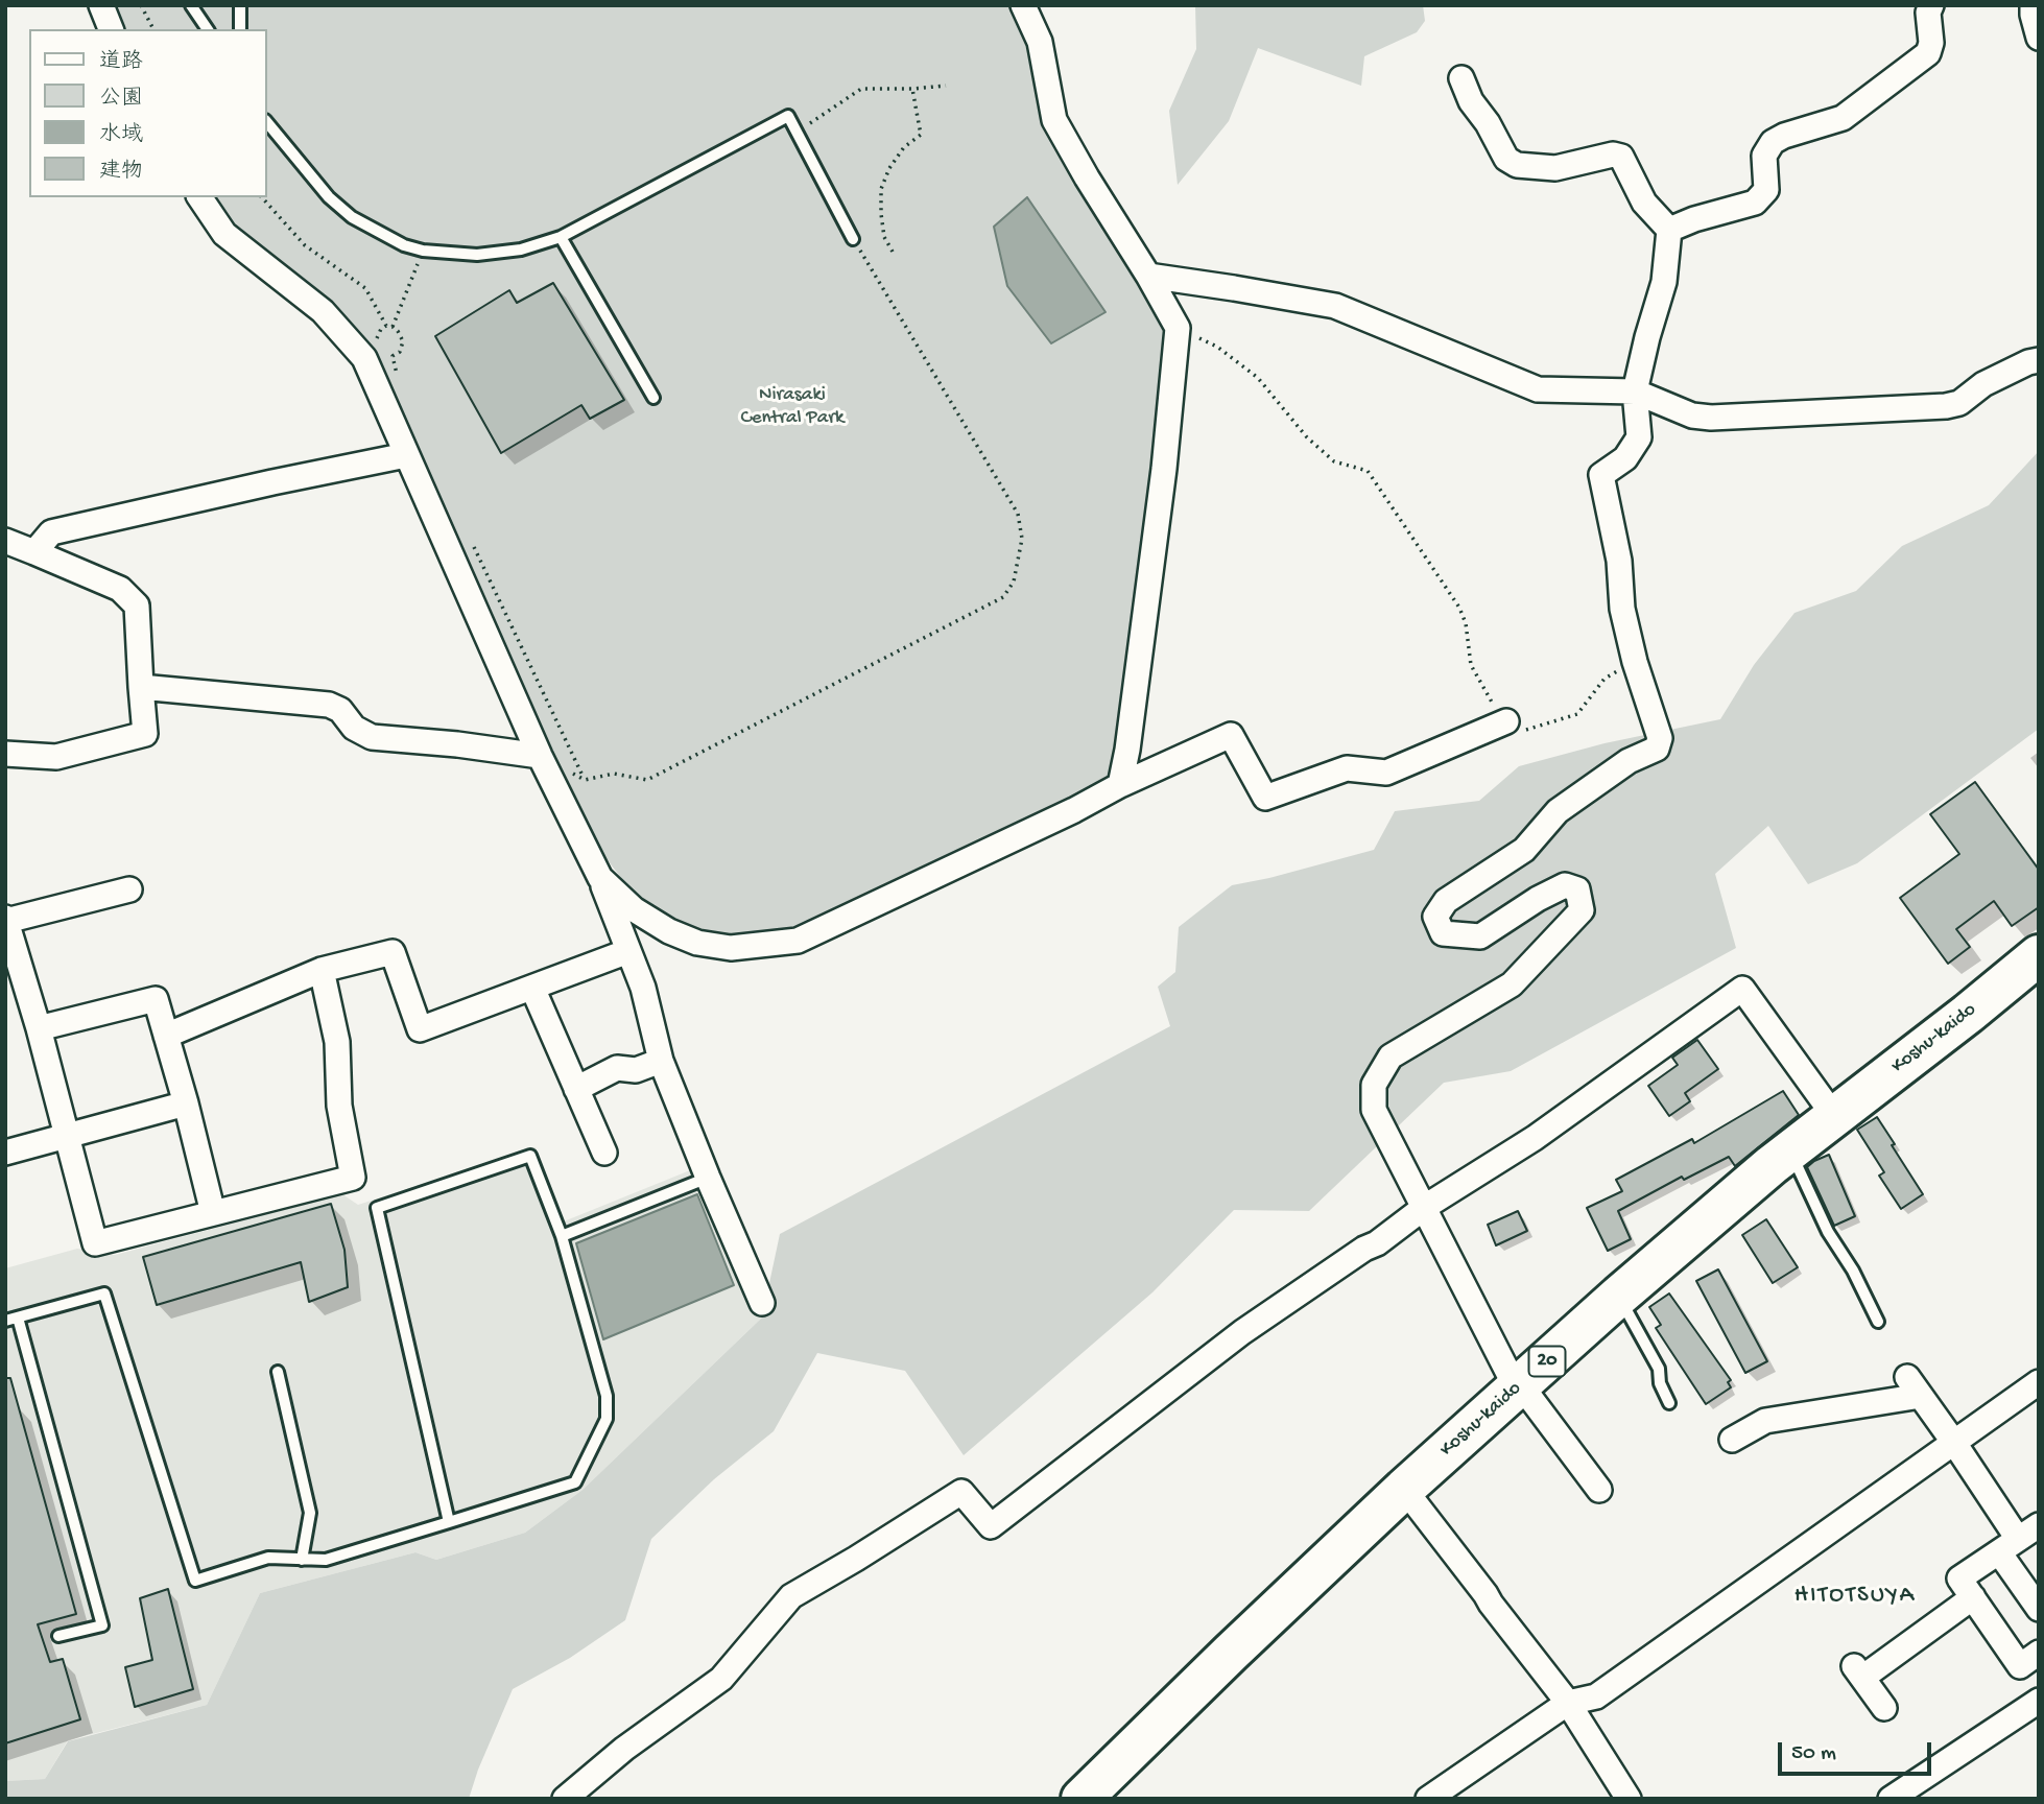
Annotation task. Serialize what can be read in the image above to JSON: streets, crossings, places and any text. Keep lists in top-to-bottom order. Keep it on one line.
{"streets":{"highway":["Koshu-kaido","20"]},"districts":["HITOTSUYA"],"parks":["Nirasaki Central Park"],"legend":["道路","公園","水域","建物"],"scale_bar":"50 m"}
